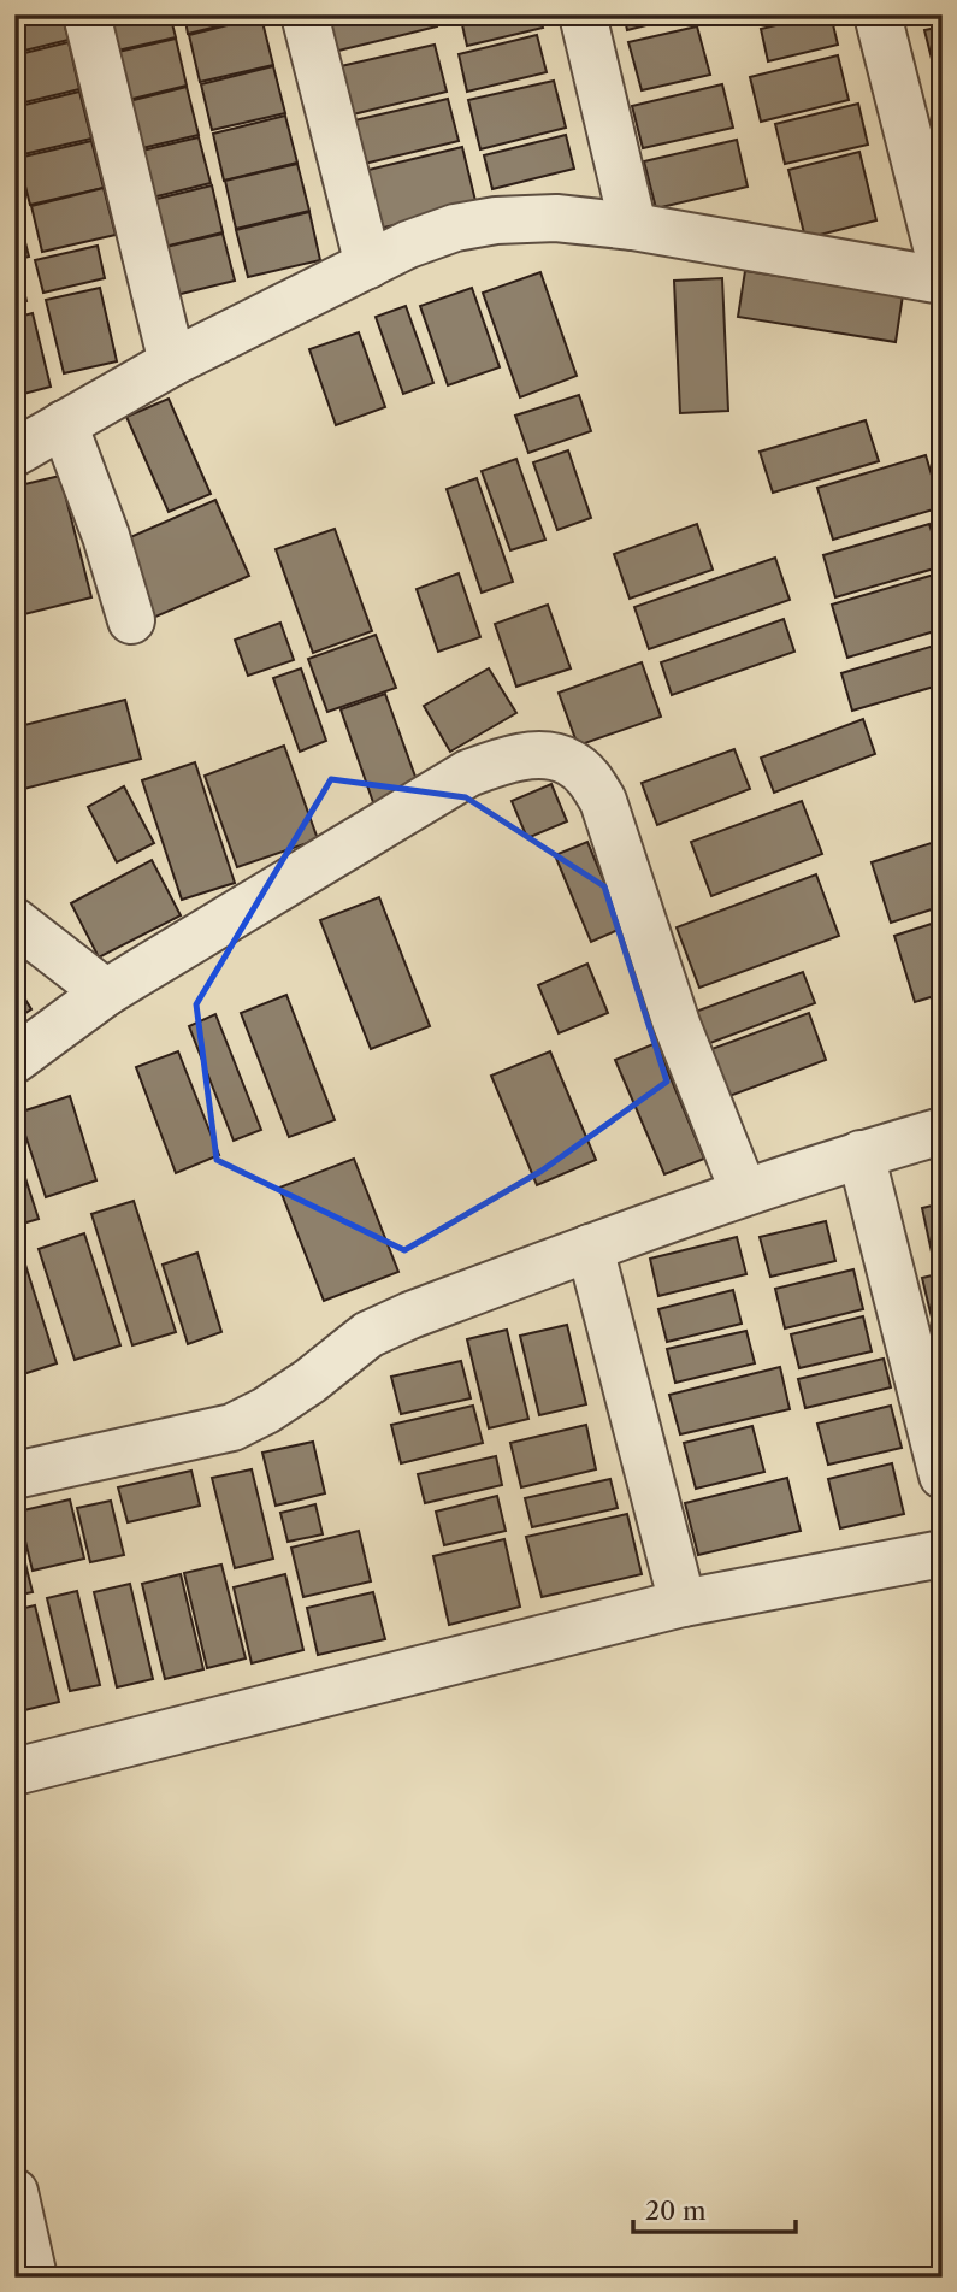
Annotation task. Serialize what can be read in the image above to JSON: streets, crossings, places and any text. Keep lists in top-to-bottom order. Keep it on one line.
{"scale_bar":"20 m"}
